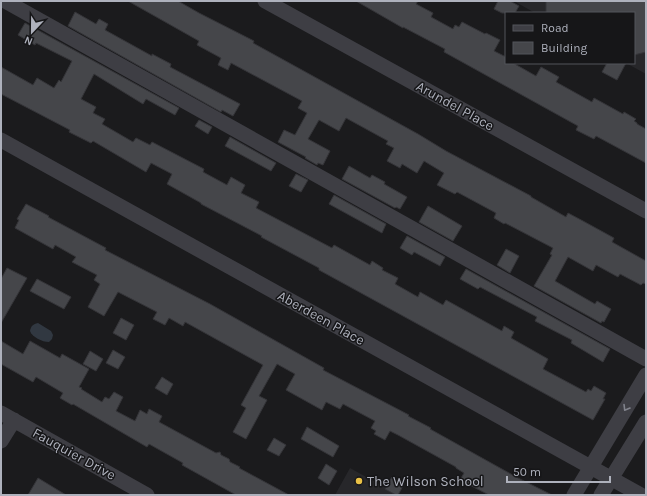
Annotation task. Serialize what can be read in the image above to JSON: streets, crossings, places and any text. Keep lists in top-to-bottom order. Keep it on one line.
{"streets":{"street":["Arundel Place","Aberdeen Place","Fauquier Drive"]},"places":["The Wilson School"],"legend":["Road","Building"],"scale_bar":"50 m","north":"bottom"}
